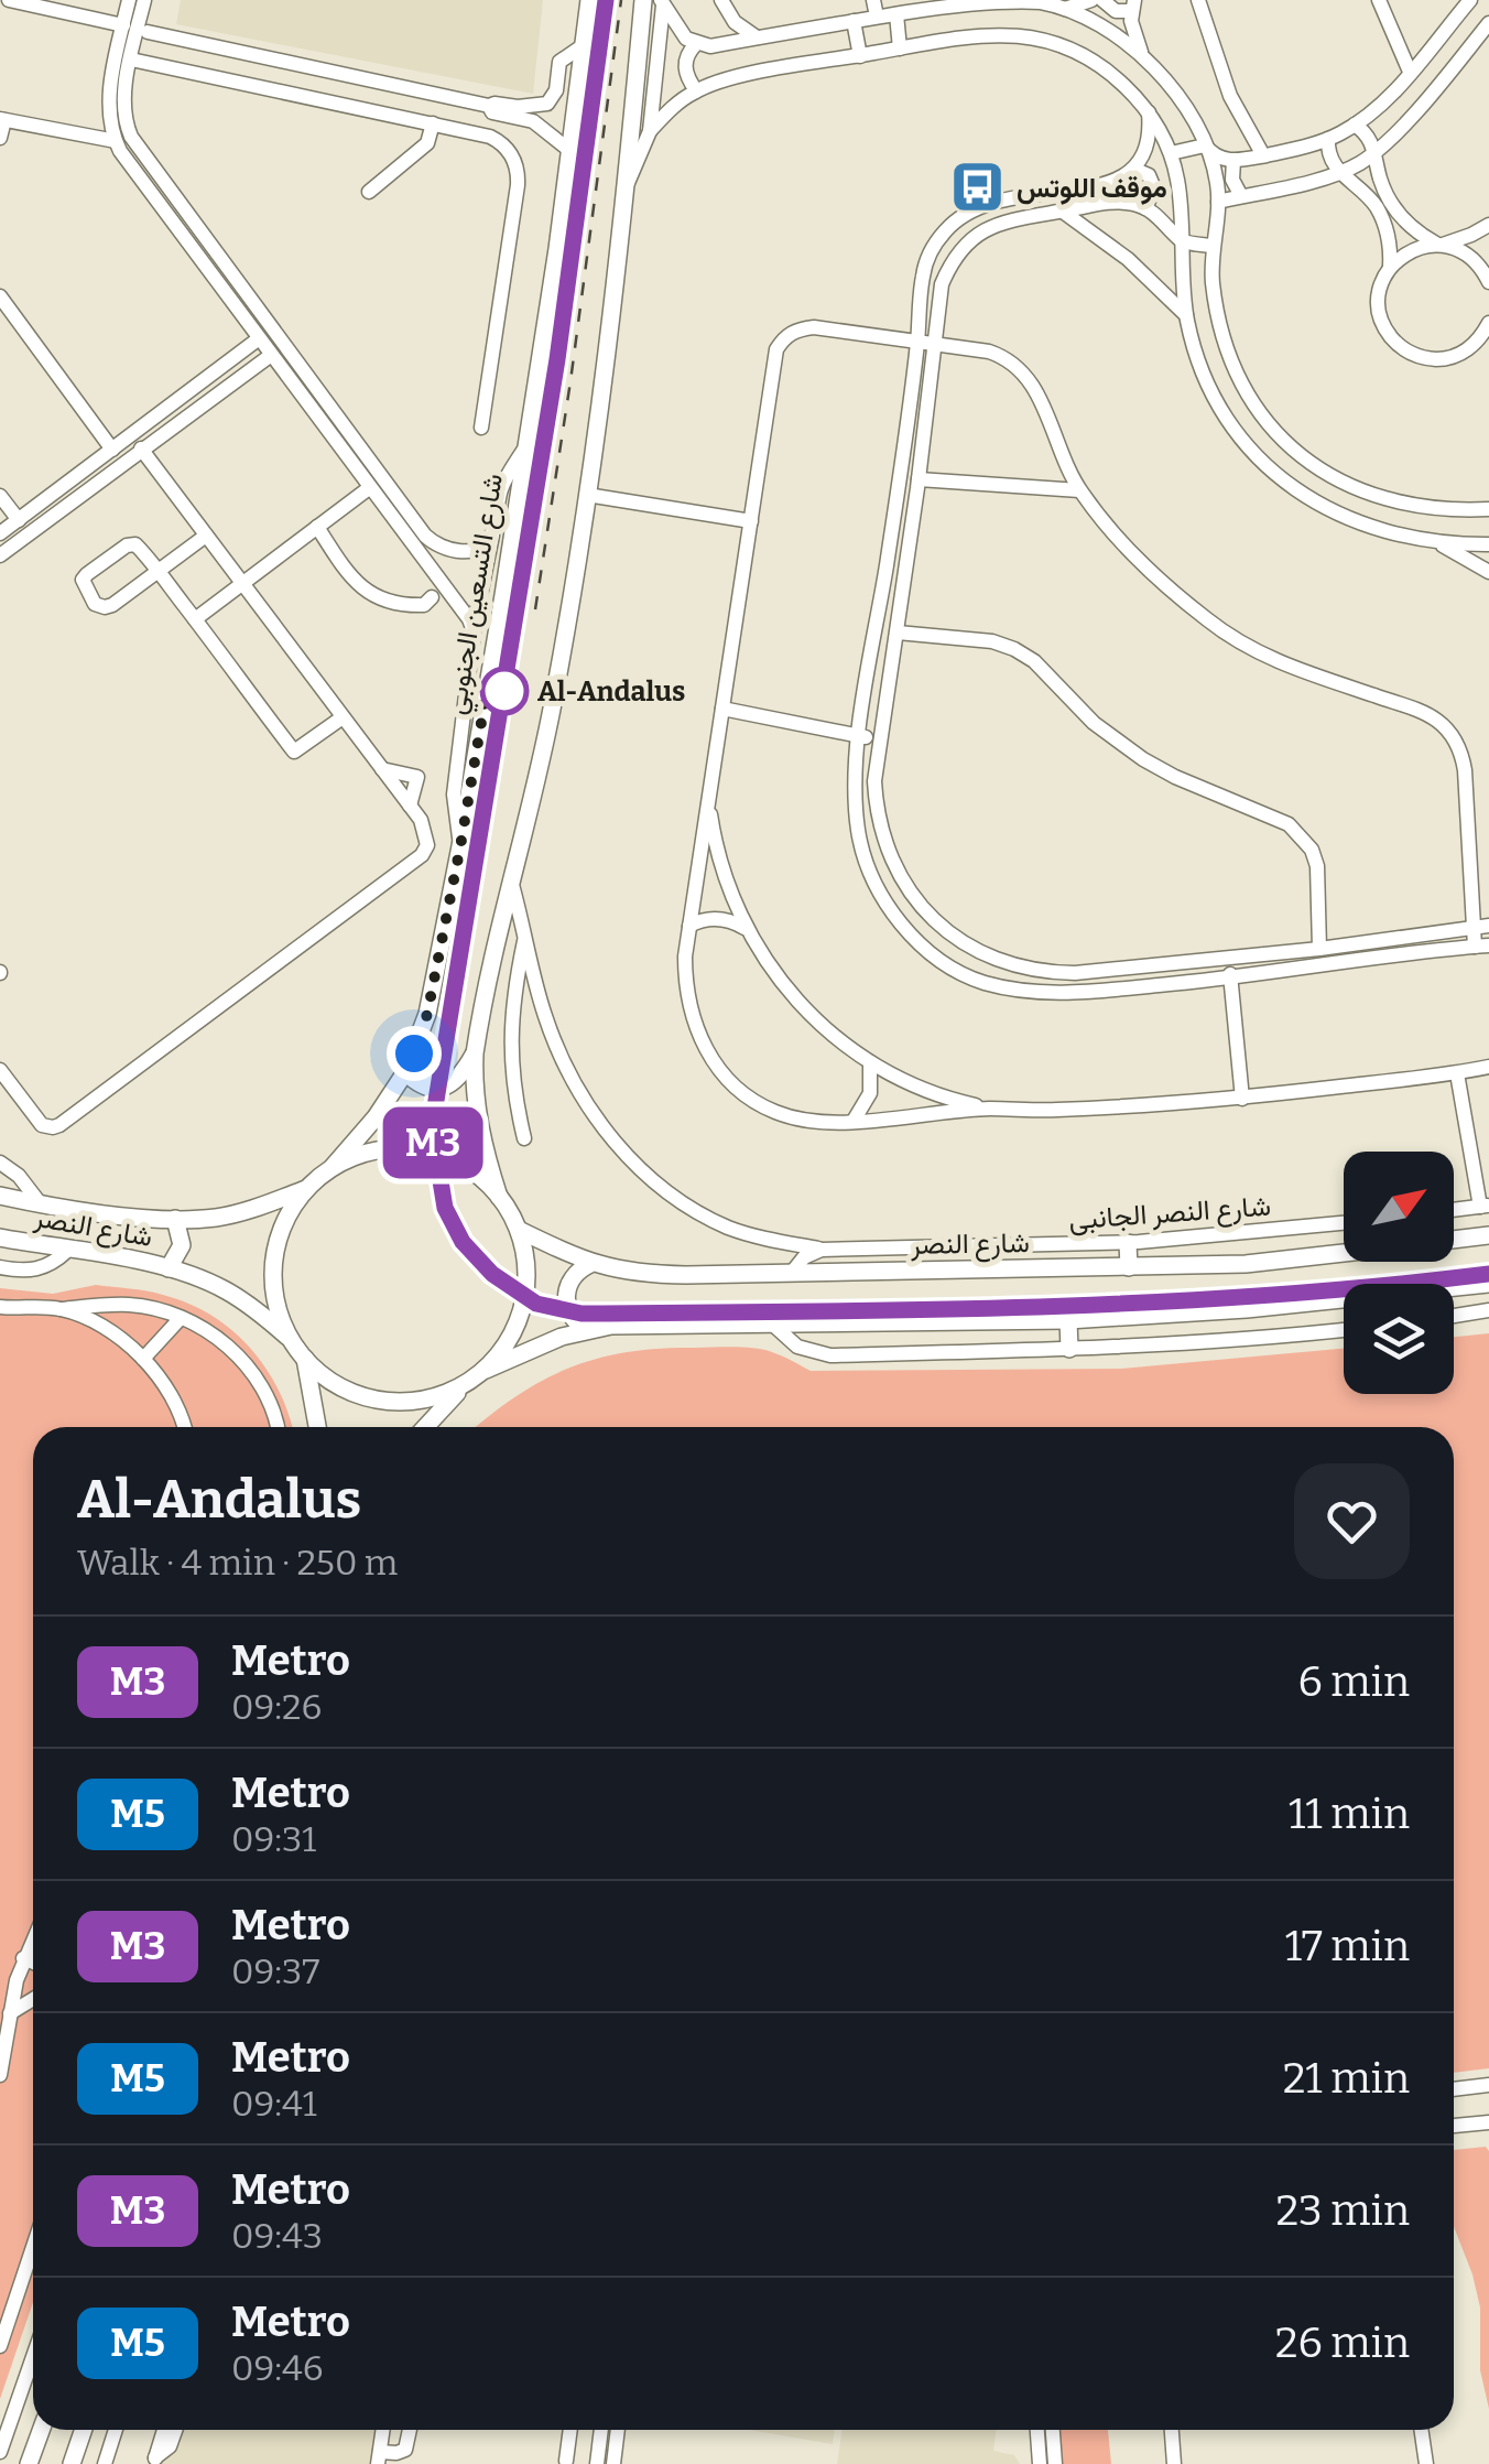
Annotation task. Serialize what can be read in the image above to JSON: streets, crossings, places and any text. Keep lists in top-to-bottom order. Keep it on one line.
{"streets":{"main road":["شارع التسعين الجنوبي","شارع النصر"],"street":["شارع النصر الجانبى"]},"crossings":[["شارع التسعين الجنوبي","شارع النصر"]],"places":{"bus stop":["موقف اللوتس"],"other":["Al-Andalus"]},"lines":["metro line M3"],"north":"top right","page":{"on_map":"M3","heading":["Al-Andalus","Walk · 4 min · 250 m"],"list":[{"mark":"M3","name":"Metro","note":"09:26","value":"6 min"},{"mark":"M5","name":"Metro","note":"09:31","value":"11 min"},{"mark":"M3","name":"Metro","note":"09:37","value":"17 min"},{"mark":"M5","name":"Metro","note":"09:41","value":"21 min"},{"mark":"M3","name":"Metro","note":"09:43","value":"23 min"},{"mark":"M5","name":"Metro","note":"09:46","value":"26 min"}]}}
